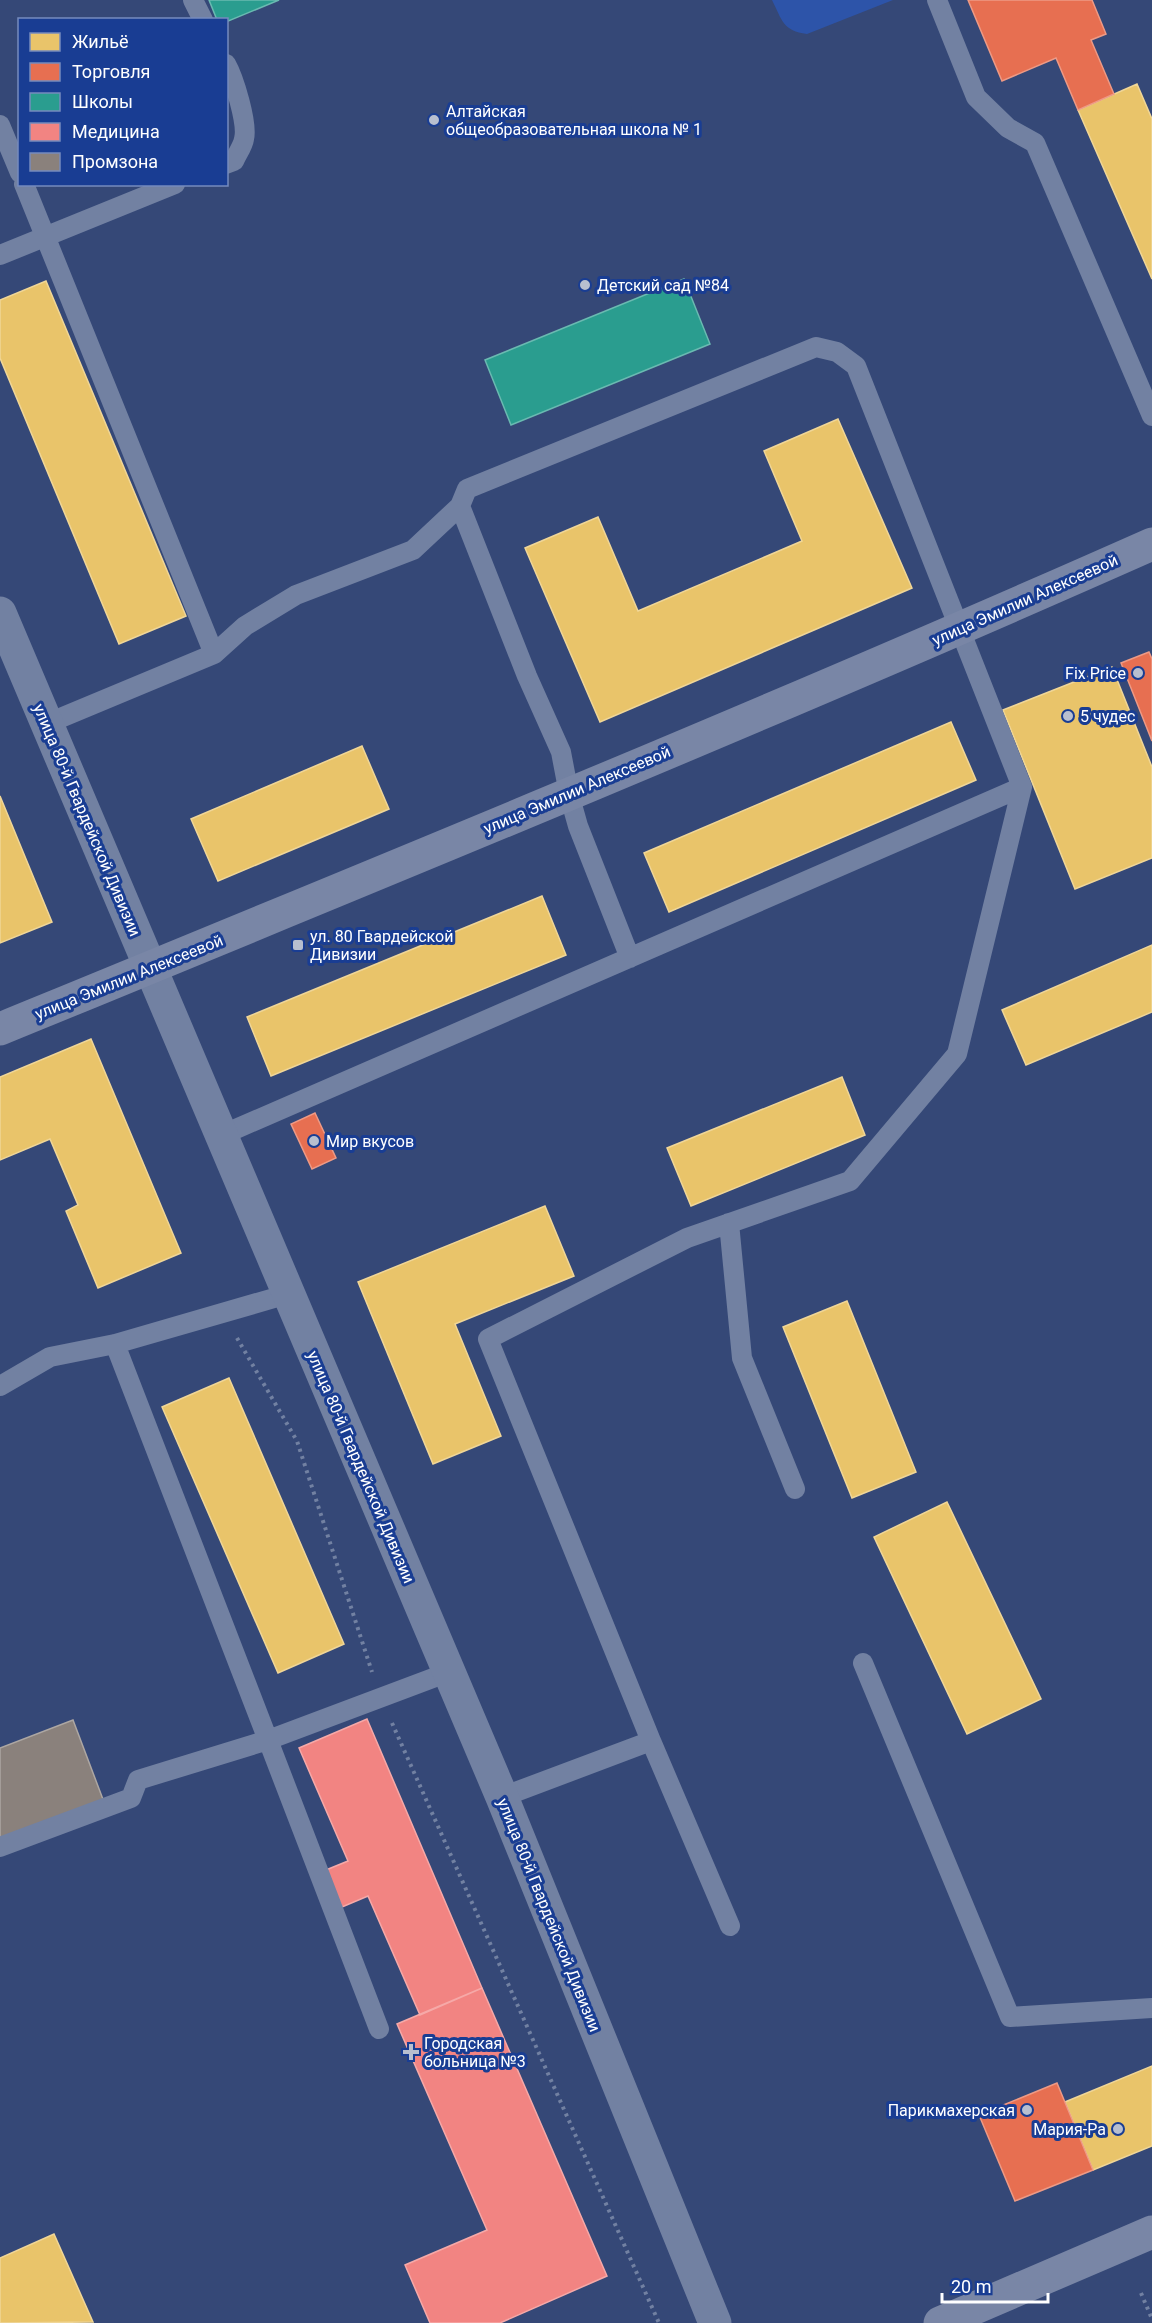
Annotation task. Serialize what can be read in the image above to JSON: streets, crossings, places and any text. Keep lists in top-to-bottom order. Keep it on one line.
{"streets":{"street":["улица Эмилии Алексеевой","улица 80-й Гвардейской Дивизии"]},"crossings":[["улица Эмилии Алексеевой","улица 80-й Гвардейской Дивизии"]],"places":{"other":["Алтайская общеобразовательная школа № 1","Детский сад №84","Fix Price","5 чудес","Мир вкусов","Парикмахерская","Мария-Ра"],"transit":["ул. 80 Гвардейской Дивизии"],"health":["Городская больница №3"]},"legend":["Жильё","Торговля","Школы","Медицина","Промзона"],"scale_bar":"20 m"}
